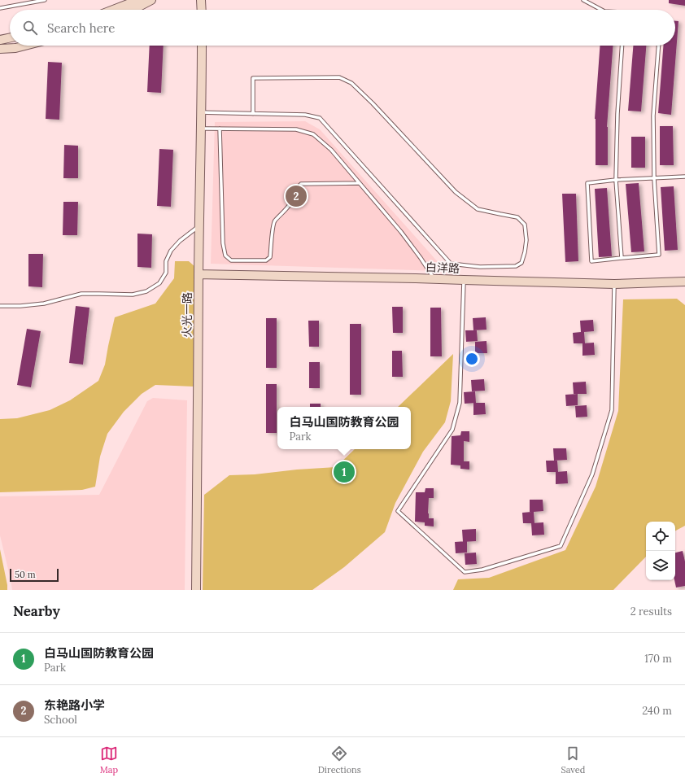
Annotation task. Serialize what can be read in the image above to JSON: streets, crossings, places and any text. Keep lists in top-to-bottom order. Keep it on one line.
{"streets":{"street":["白洋路","火光一路"]},"crossings":[["白洋路","火光一路"]],"scale_bar":"50 m","page":{"search":"Search here","pins":["2","1"],"popup":["白马山国防教育公园","Park"],"scale":"50 m","heading":["Nearby","2 results"],"list":[{"mark":"1","name":"白马山国防教育公园","note":"Park","value":"170 m"},{"mark":"2","name":"东艳路小学","note":"School","value":"240 m"}],"nav":["Map","Directions","Saved"]}}
